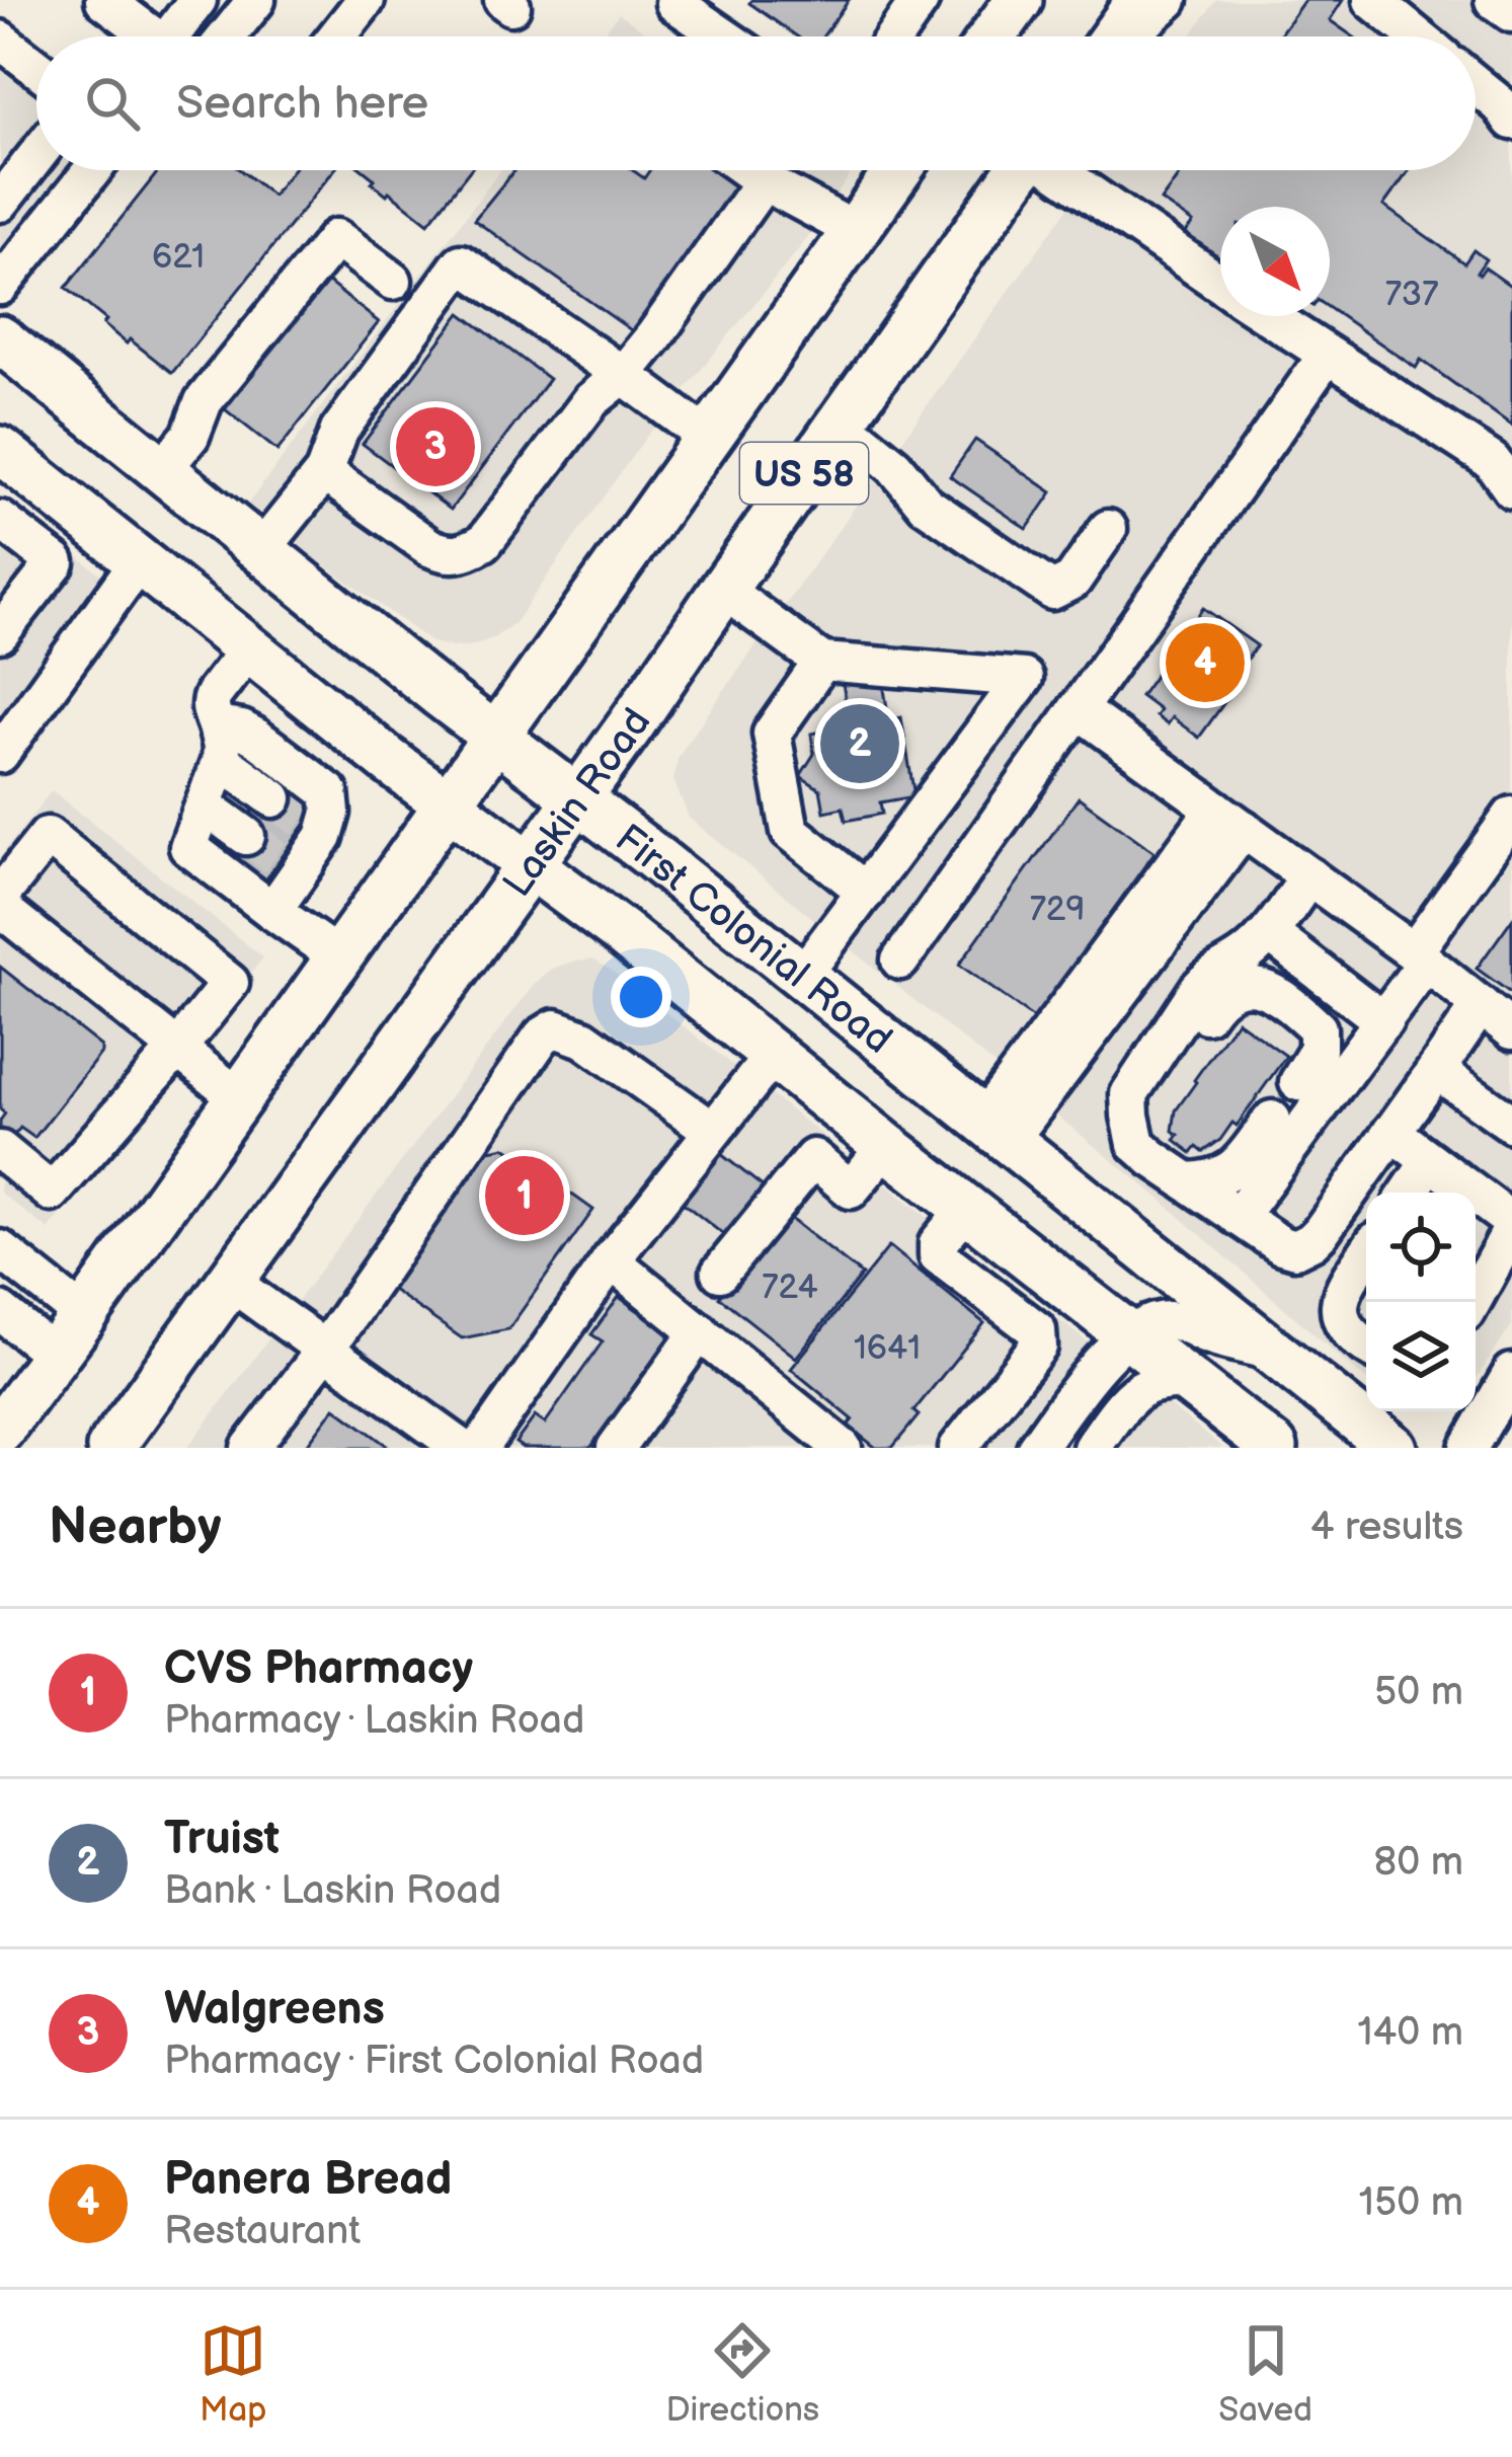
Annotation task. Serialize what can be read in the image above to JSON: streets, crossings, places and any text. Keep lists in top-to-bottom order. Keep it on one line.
{"streets":{"main road":["US 58","Laskin Road","First Colonial Road"]},"crossings":[["US 58","First Colonial Road"],["Laskin Road","First Colonial Road"]],"house_numbers":["621","737","729","724","1641"],"north":"bottom right","page":{"search":"Search here","pins":["3","4","2","1"],"heading":["Nearby","4 results"],"list":[{"mark":"1","name":"CVS Pharmacy","note":"Pharmacy · Laskin Road","value":"50 m"},{"mark":"2","name":"Truist","note":"Bank · Laskin Road","value":"80 m"},{"mark":"3","name":"Walgreens","note":"Pharmacy · First Colonial Road","value":"140 m"},{"mark":"4","name":"Panera Bread","note":"Restaurant","value":"150 m"}],"nav":["Map","Directions","Saved"]}}
